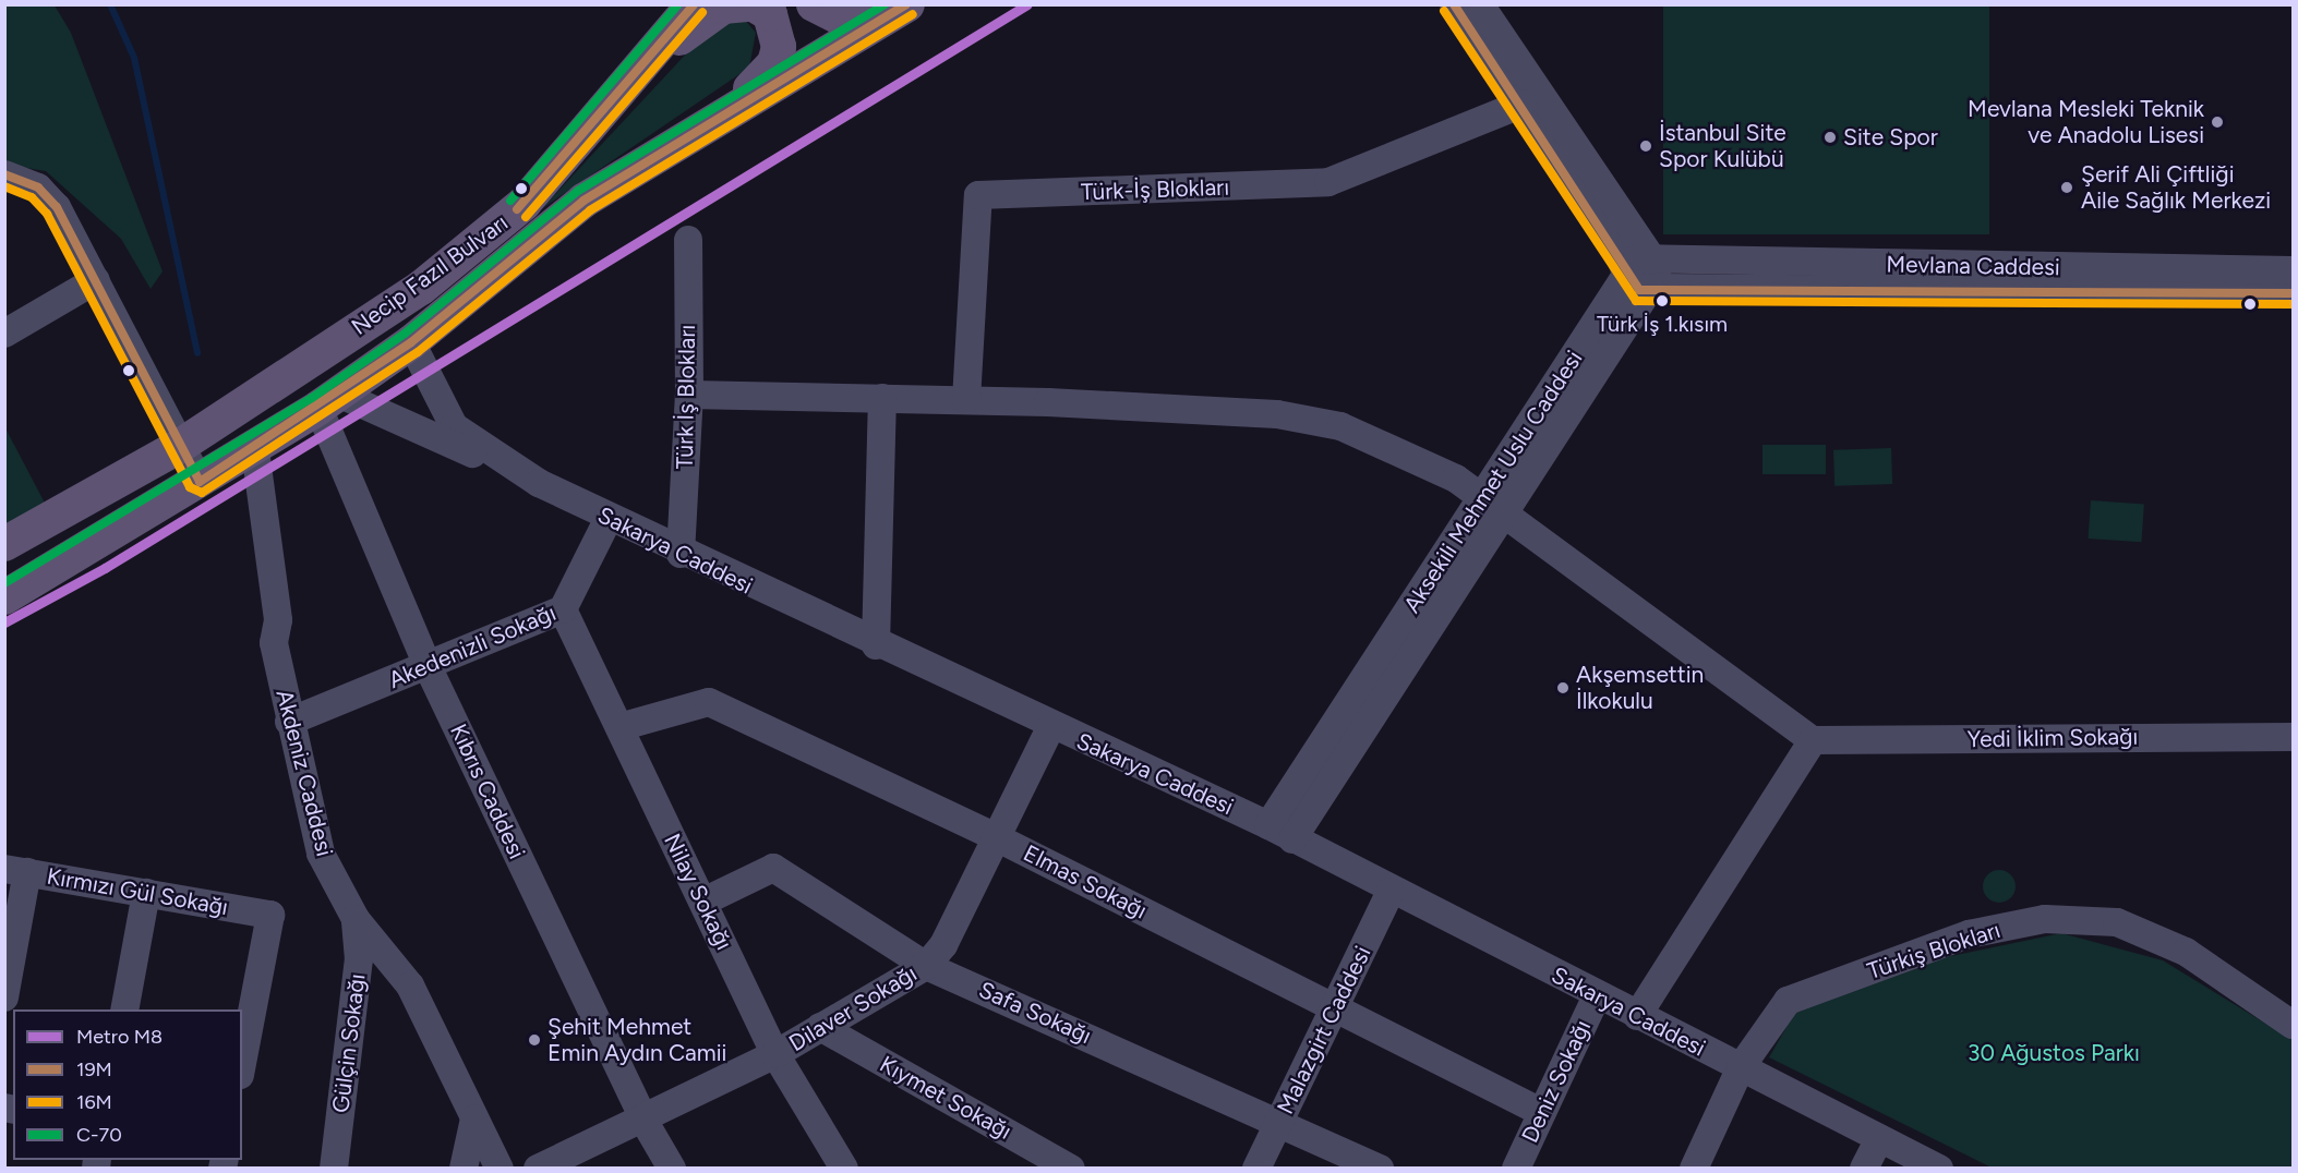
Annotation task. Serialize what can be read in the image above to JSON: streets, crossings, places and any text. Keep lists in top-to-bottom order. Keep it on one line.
{"streets":{"main road":["Necip Fazıl Bulvarı"],"street":["Türk-İş Blokları","Mevlana Caddesi","Türk İş Blokları","Aksekili Mehmet Uslu Caddesi","Sakarya Caddesi","Akedenizli Sokağı","Yedi İklim Sokağı","Akdeniz Caddesi","Kıbrıs Caddesi","Elmas Sokağı","Kırmızı Gül Sokağı","Nilay Sokağı","Türkiş Blokları","Dilaver Sokağı","Safa Sokağı","Malazgirt Caddesi","Gülçin Sokağı","Deniz Sokağı","Kıymet Sokağı"]},"crossings":[["Mevlana Caddesi","Aksekili Mehmet Uslu Caddesi"],["Necip Fazıl Bulvarı","Sakarya Caddesi"],["Necip Fazıl Bulvarı","Akdeniz Caddesi"],["Necip Fazıl Bulvarı","Kıbrıs Caddesi"],["Türk İş Blokları","Sakarya Caddesi"],["Aksekili Mehmet Uslu Caddesi","Sakarya Caddesi"],["Sakarya Caddesi","Akedenizli Sokağı"],["Sakarya Caddesi","Türkiş Blokları"],["Sakarya Caddesi","Dilaver Sokağı"],["Sakarya Caddesi","Malazgirt Caddesi"],["Sakarya Caddesi","Deniz Sokağı"],["Akedenizli Sokağı","Akdeniz Caddesi"],["Akedenizli Sokağı","Kıbrıs Caddesi"],["Akedenizli Sokağı","Nilay Sokağı"],["Akdeniz Caddesi","Gülçin Sokağı"],["Kıbrıs Caddesi","Dilaver Sokağı"],["Elmas Sokağı","Nilay Sokağı"],["Elmas Sokağı","Dilaver Sokağı"],["Elmas Sokağı","Malazgirt Caddesi"],["Elmas Sokağı","Deniz Sokağı"],["Nilay Sokağı","Dilaver Sokağı"],["Nilay Sokağı","Safa Sokağı"],["Dilaver Sokağı","Safa Sokağı"],["Dilaver Sokağı","Kıymet Sokağı"],["Safa Sokağı","Malazgirt Caddesi"]],"parks":["30 Ağustos Parkı"],"places":["Mevlana Mesleki Teknik ve Anadolu Lisesi","Site Spor","İstanbul Site Spor Kulübü","Şerif Ali Çiftliği Aile Sağlık Merkezi","Türk İş 1.kısım","Akşemsettin İlkokulu","Şehit Mehmet Emin Aydın Camii"],"lines":["metro line M8","transit line 19M","transit line C-70","transit line 16M"],"legend":["Metro M8","19M","16M","C-70"]}
